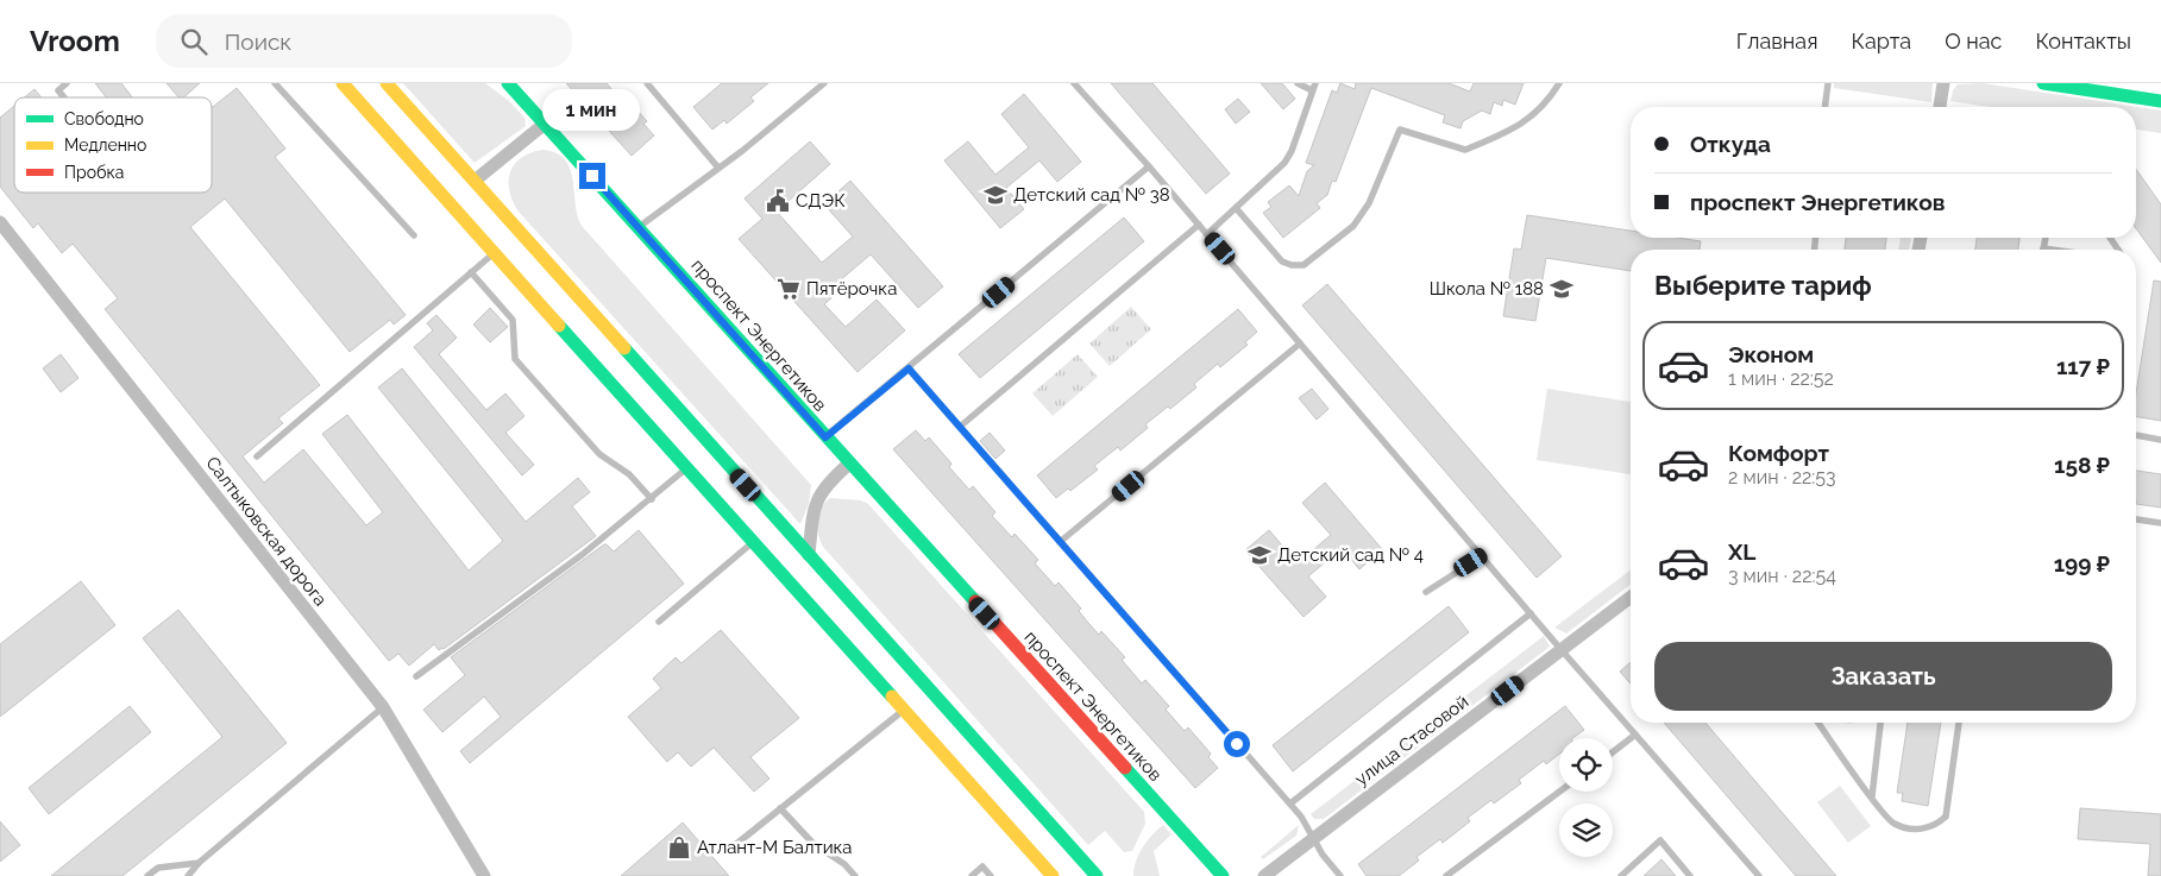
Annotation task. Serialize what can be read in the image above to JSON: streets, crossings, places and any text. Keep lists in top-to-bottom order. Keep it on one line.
{"streets":{"main road":["проспект Энергетиков"],"street":["Салтыковская дорога","улица Стасовой"]},"places":{"school or university":["Детский сад № 38","Школа № 188","Детский сад № 4"],"public building":["СДЭК"],"supermarket":["Пятёрочка"],"shop":["Атлант-М Балтика"]},"legend":["Свободно","Медленно","Пробка"],"page":{"header":"Vroom","search":"Поиск","nav":["Главная","Карта","О нас","Контакты"],"bubble":"1 мин","banner":["Откуда","проспект Энергетиков"],"heading":"Выберите тариф","list":[{"name":"Эконом","note":"1 мин · 22:52","value":"117 ₽"},{"name":"Комфорт","note":"2 мин · 22:53","value":"158 ₽"},{"name":"XL","note":"3 мин · 22:54","value":"199 ₽"}],"buttons":"Заказать"}}
